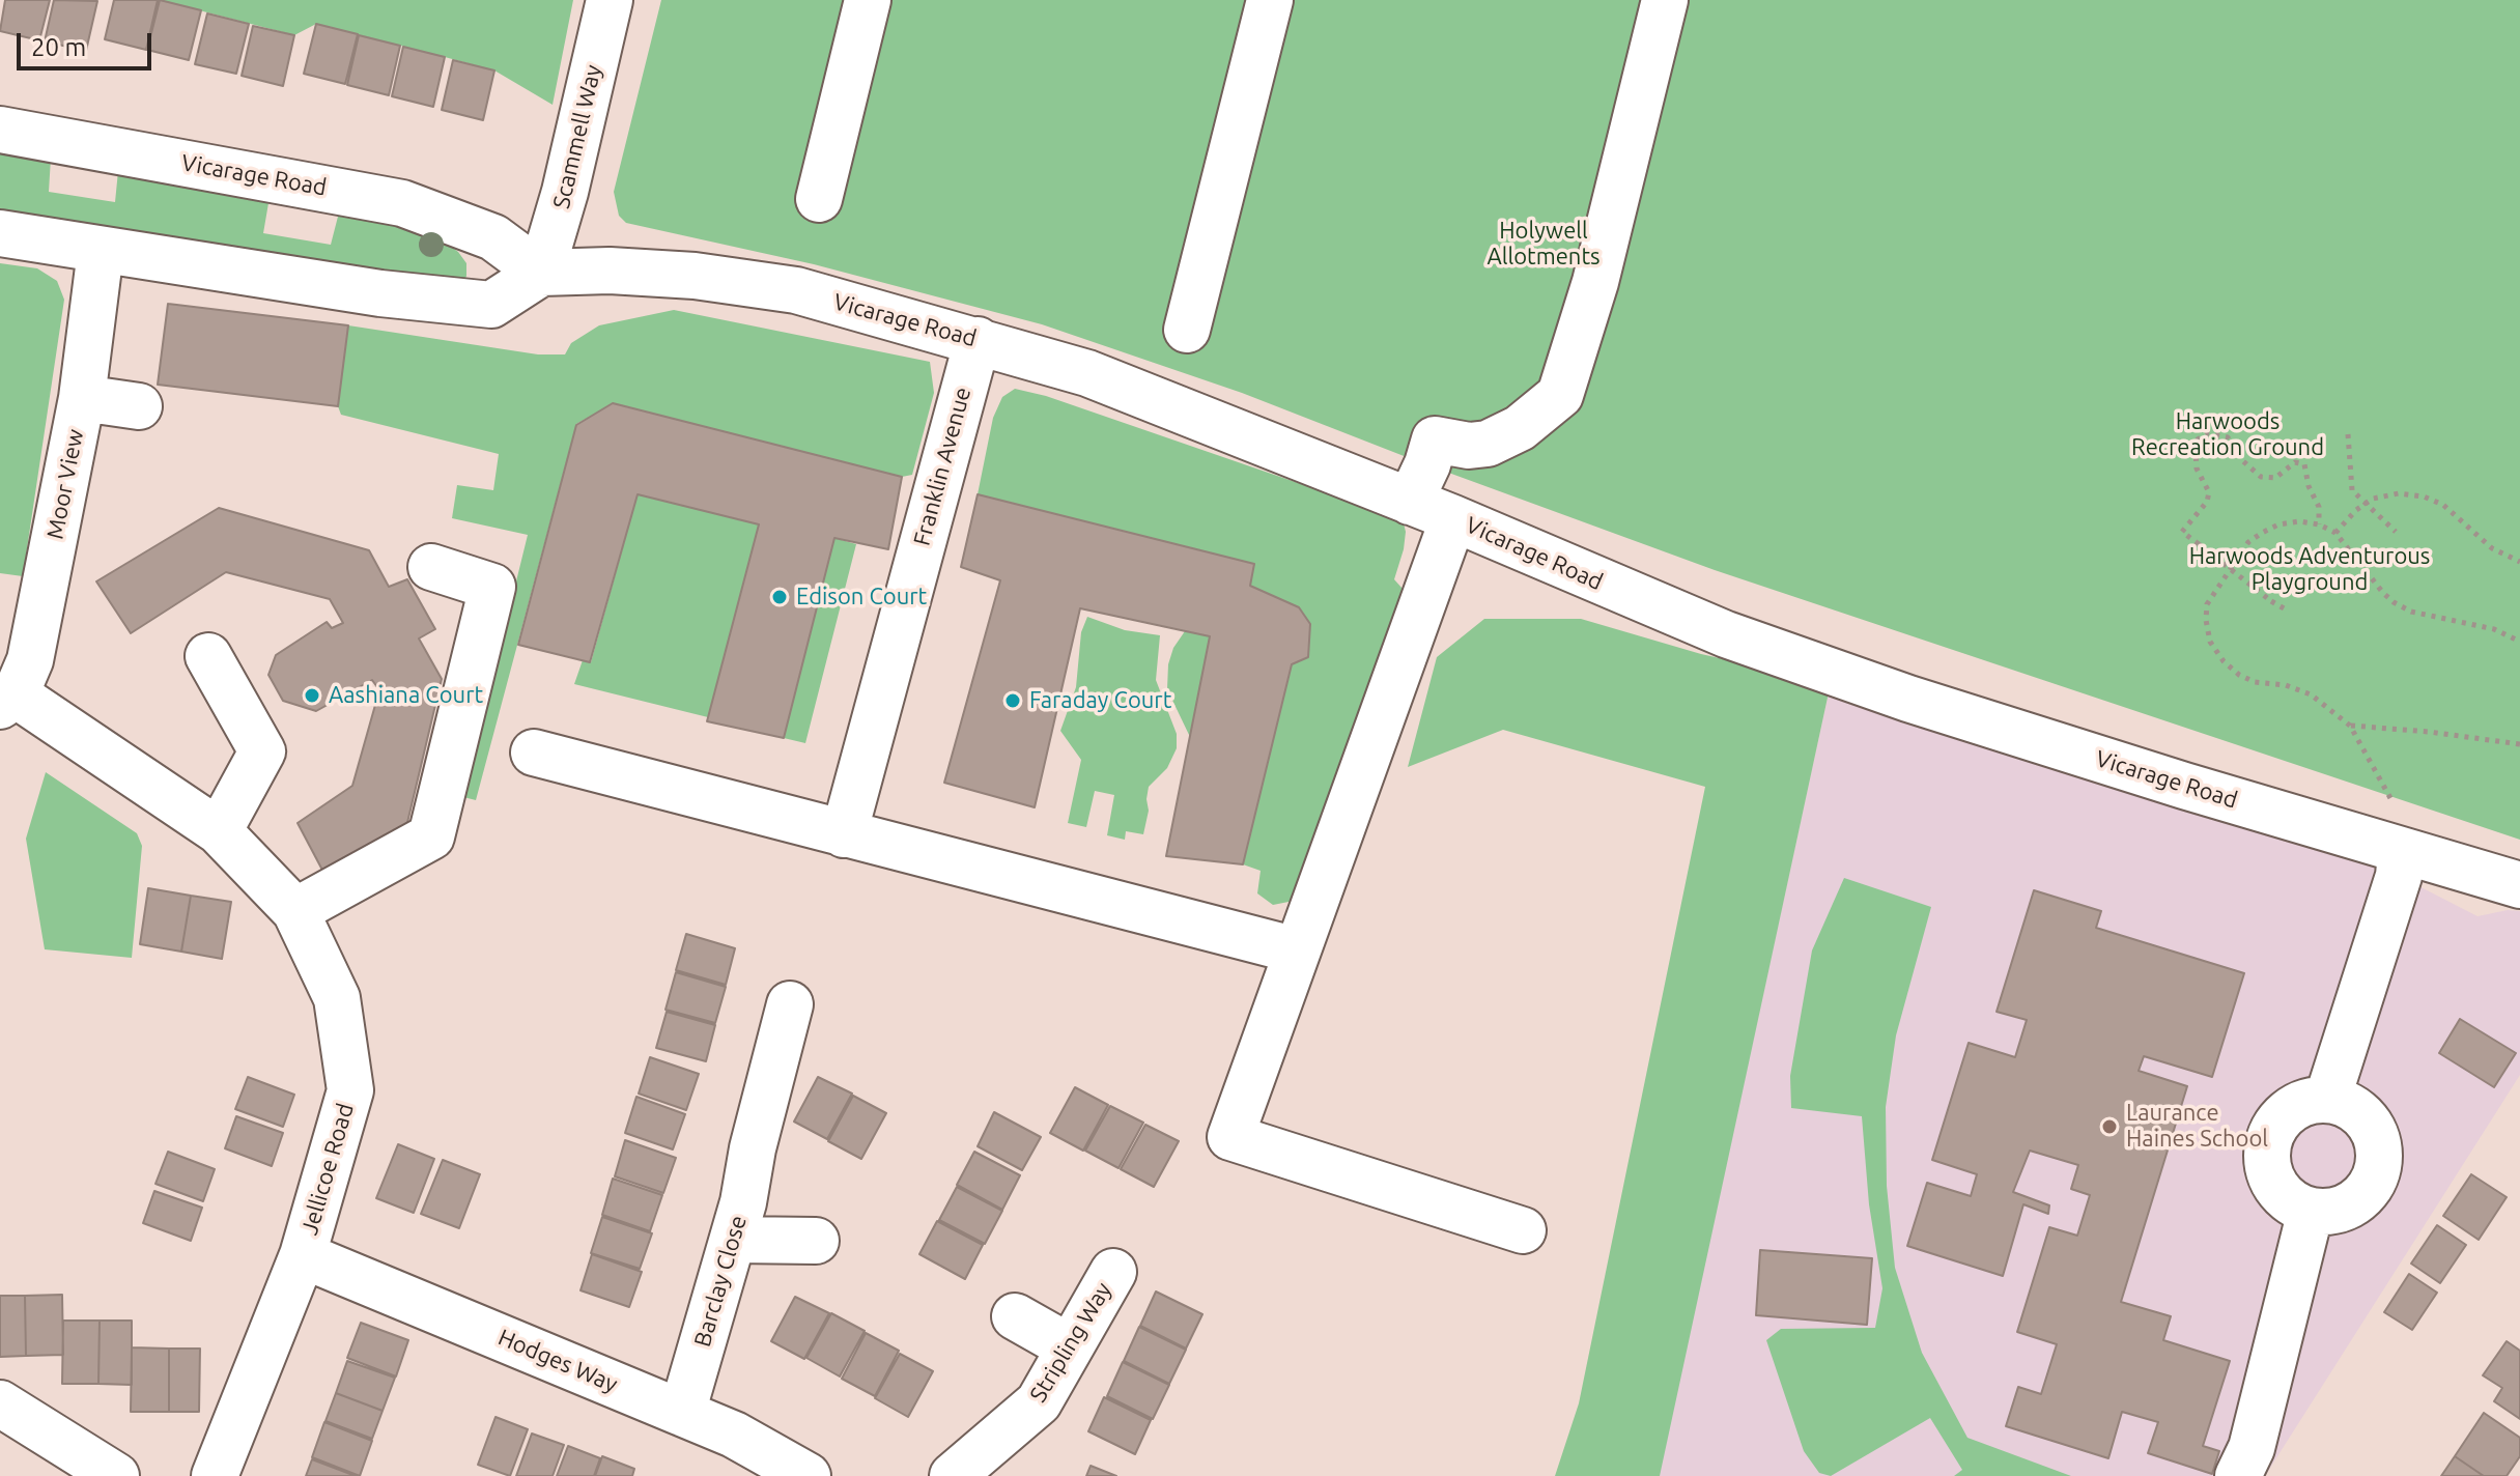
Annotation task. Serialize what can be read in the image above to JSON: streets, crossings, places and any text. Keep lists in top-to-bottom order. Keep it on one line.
{"streets":{"street":["Scammell Way","Vicarage Road","Franklin Avenue","Moor View","Jellicoe Road","Barclay Close","Stripling Way","Hodges Way"]},"crossings":[["Scammell Way","Vicarage Road"],["Vicarage Road","Franklin Avenue"],["Moor View","Jellicoe Road"],["Jellicoe Road","Hodges Way"],["Barclay Close","Hodges Way"]],"parks":["Holywell Allotments","Harwoods Recreation Ground","Harwoods Adventurous Playground"],"places":["Edison Court","Aashiana Court","Faraday Court","Laurance Haines School"],"scale_bar":"20 m"}
